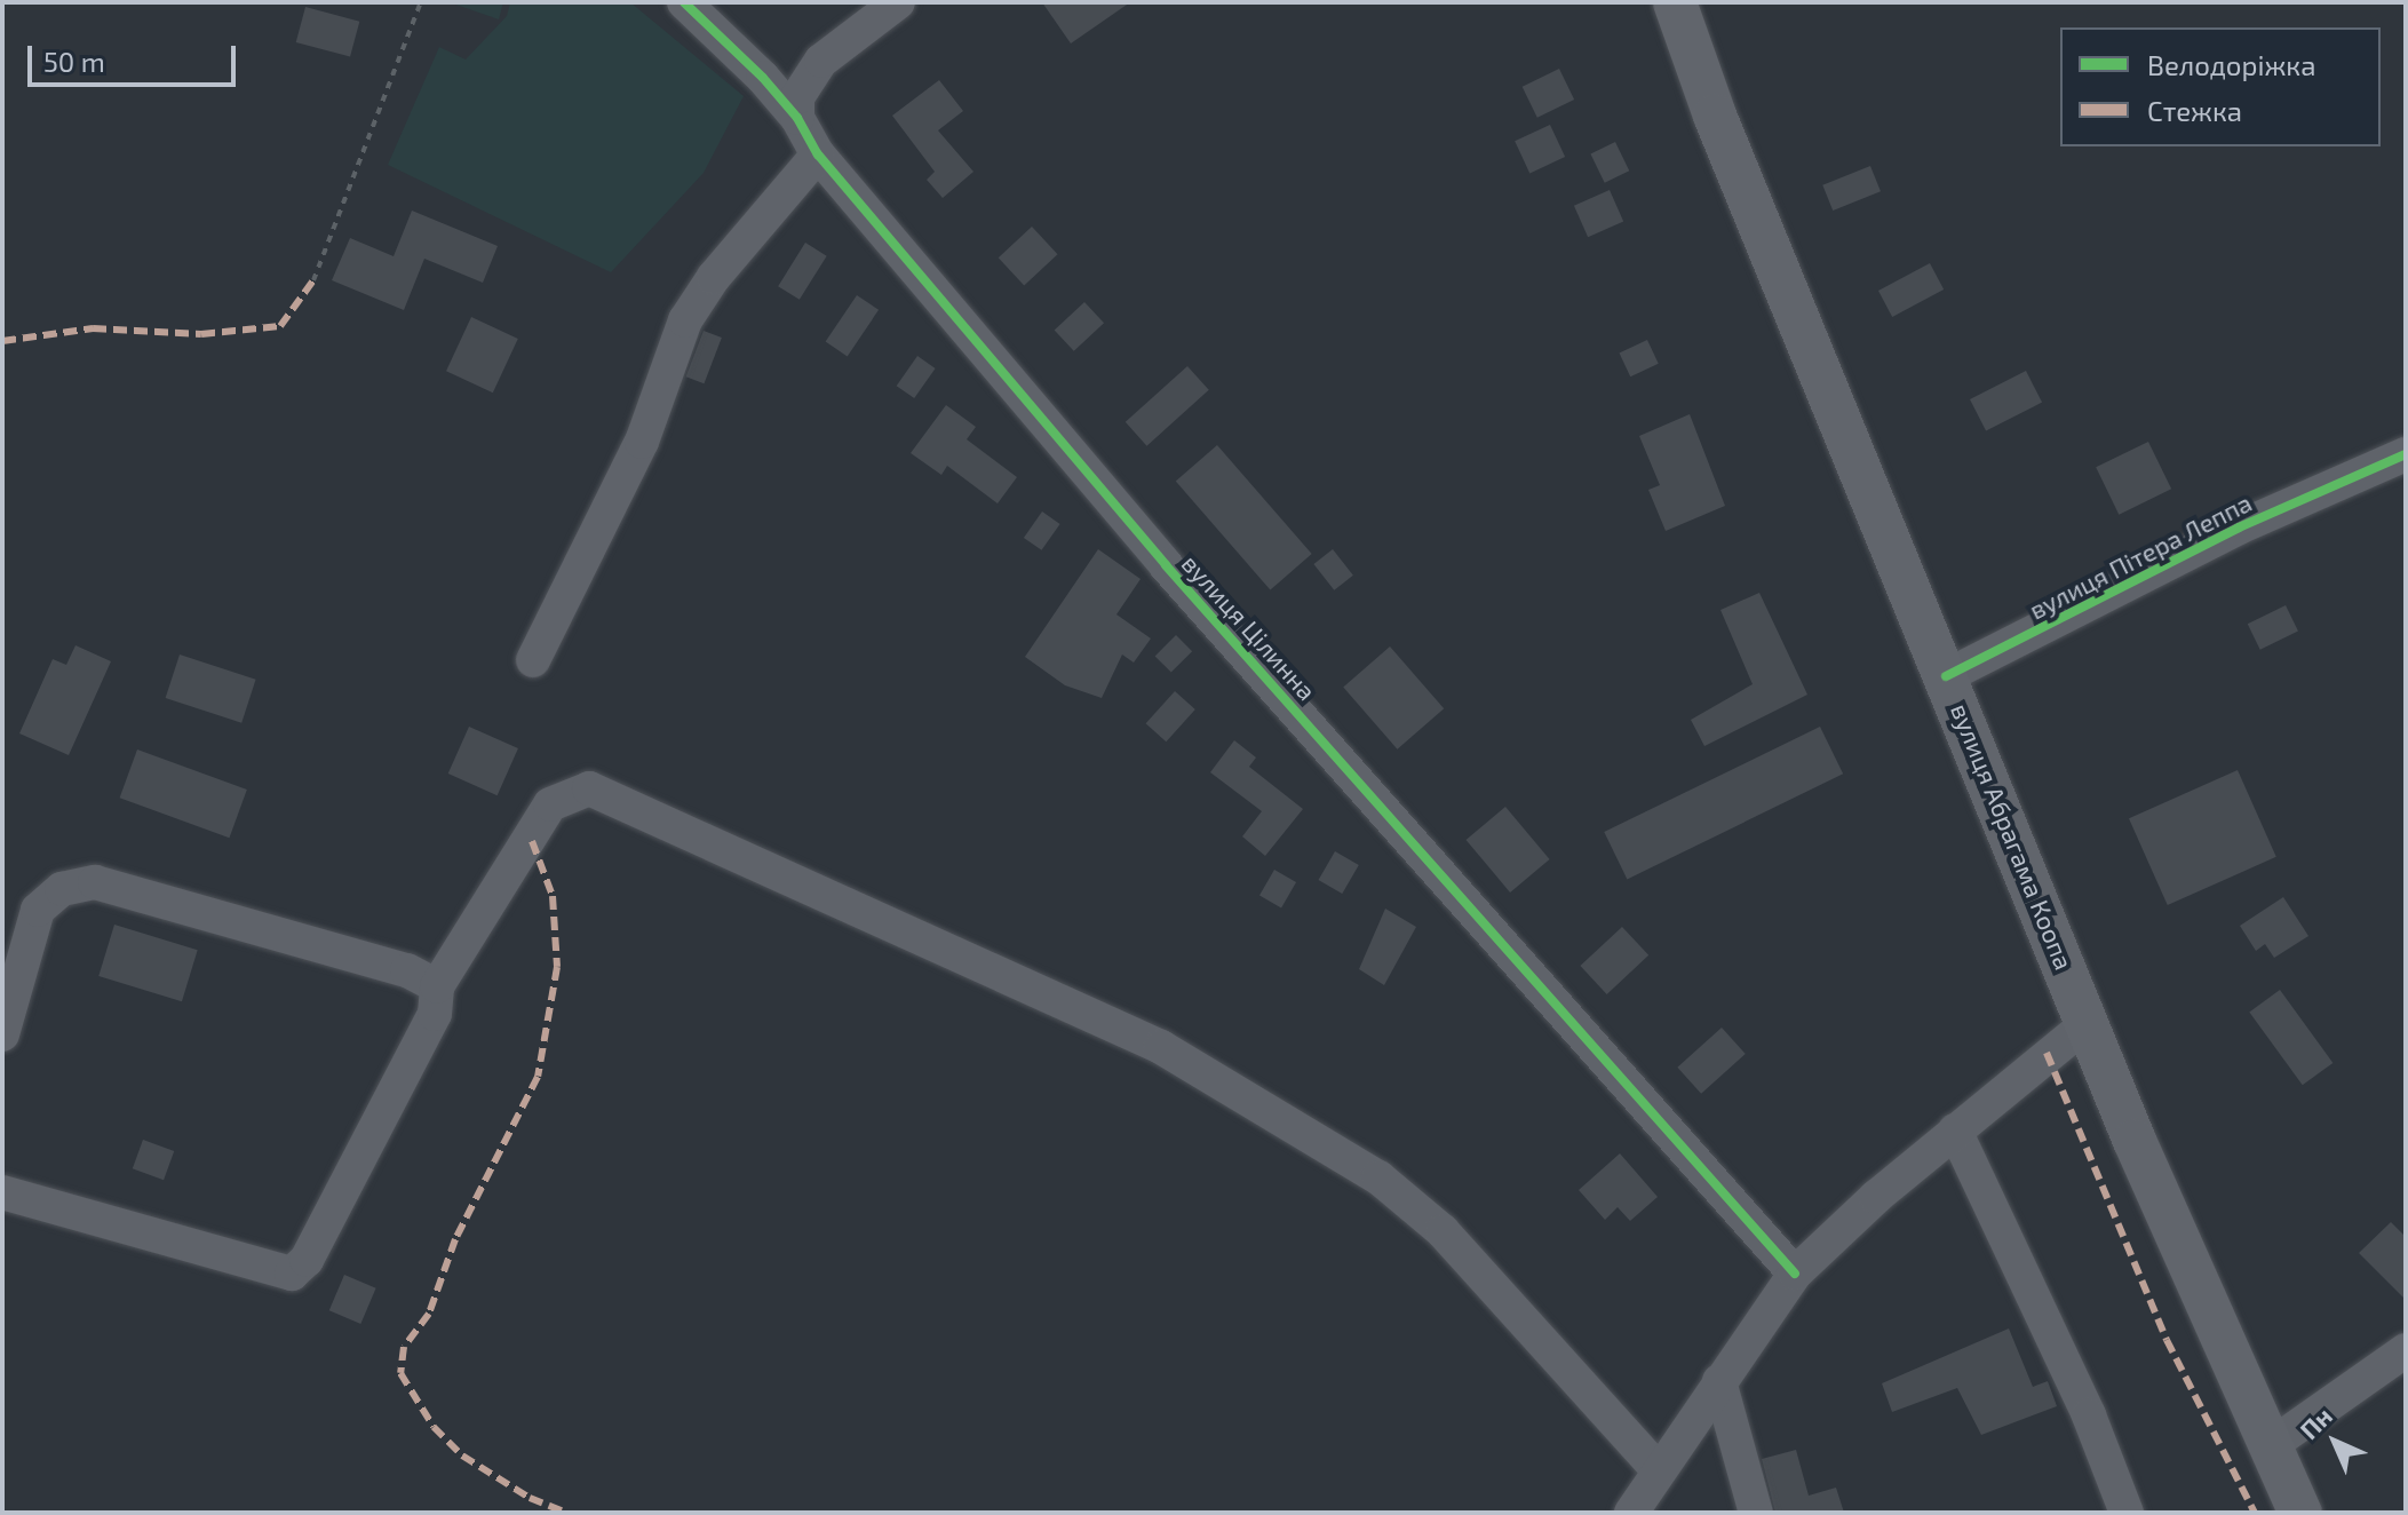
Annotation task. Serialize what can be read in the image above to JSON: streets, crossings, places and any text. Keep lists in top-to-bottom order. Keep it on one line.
{"streets":{"main road":["вулиця Абрагама Коопа"],"street":["вулиця Пітера Леппа","вулиця Цілинна"]},"crossings":[["вулиця Пітера Леппа","вулиця Абрагама Коопа"]],"legend":["Велодоріжка","Стежка"],"scale_bar":"50 m","north":"top left"}
